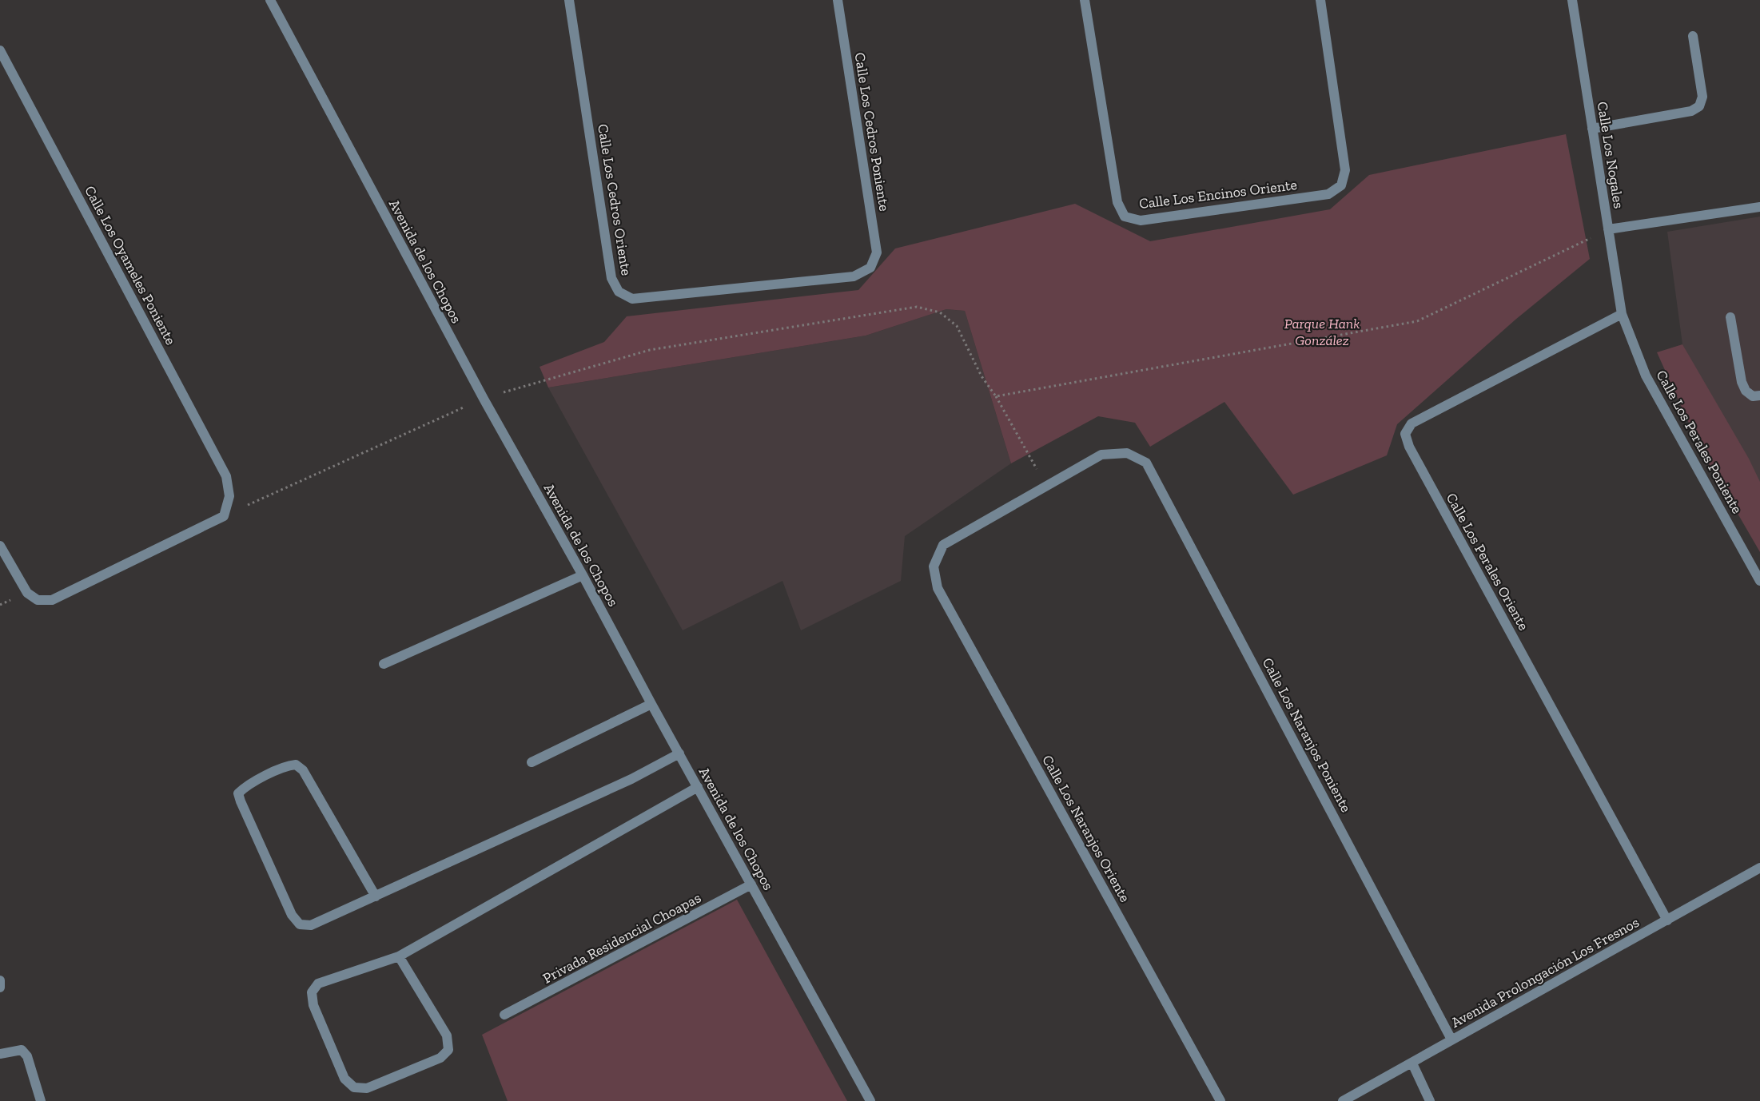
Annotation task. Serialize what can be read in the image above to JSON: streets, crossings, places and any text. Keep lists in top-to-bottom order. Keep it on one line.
{"streets":{"street":["Calle Los Cedros Poniente","Calle Los Nogales","Calle Los Encinos Oriente","Calle Los Cedros Oriente","Avenida de los Chopos","Calle Los Oyameles Poniente","Calle Los Perales Poniente","Calle Los Perales Oriente","Calle Los Naranjos Poniente","Calle Los Naranjos Oriente","Privada Residencial Choapas","Avenida Prolongación Los Fresnos"]},"crossings":[["Calle Los Cedros Poniente","Calle Los Cedros Oriente"],["Calle Los Nogales","Calle Los Perales Poniente"],["Calle Los Nogales","Calle Los Perales Oriente"],["Avenida de los Chopos","Privada Residencial Choapas"],["Calle Los Perales Poniente","Calle Los Perales Oriente"],["Calle Los Perales Oriente","Avenida Prolongación Los Fresnos"],["Calle Los Naranjos Poniente","Calle Los Naranjos Oriente"],["Calle Los Naranjos Poniente","Avenida Prolongación Los Fresnos"]],"parks":["Parque Hank González"]}
